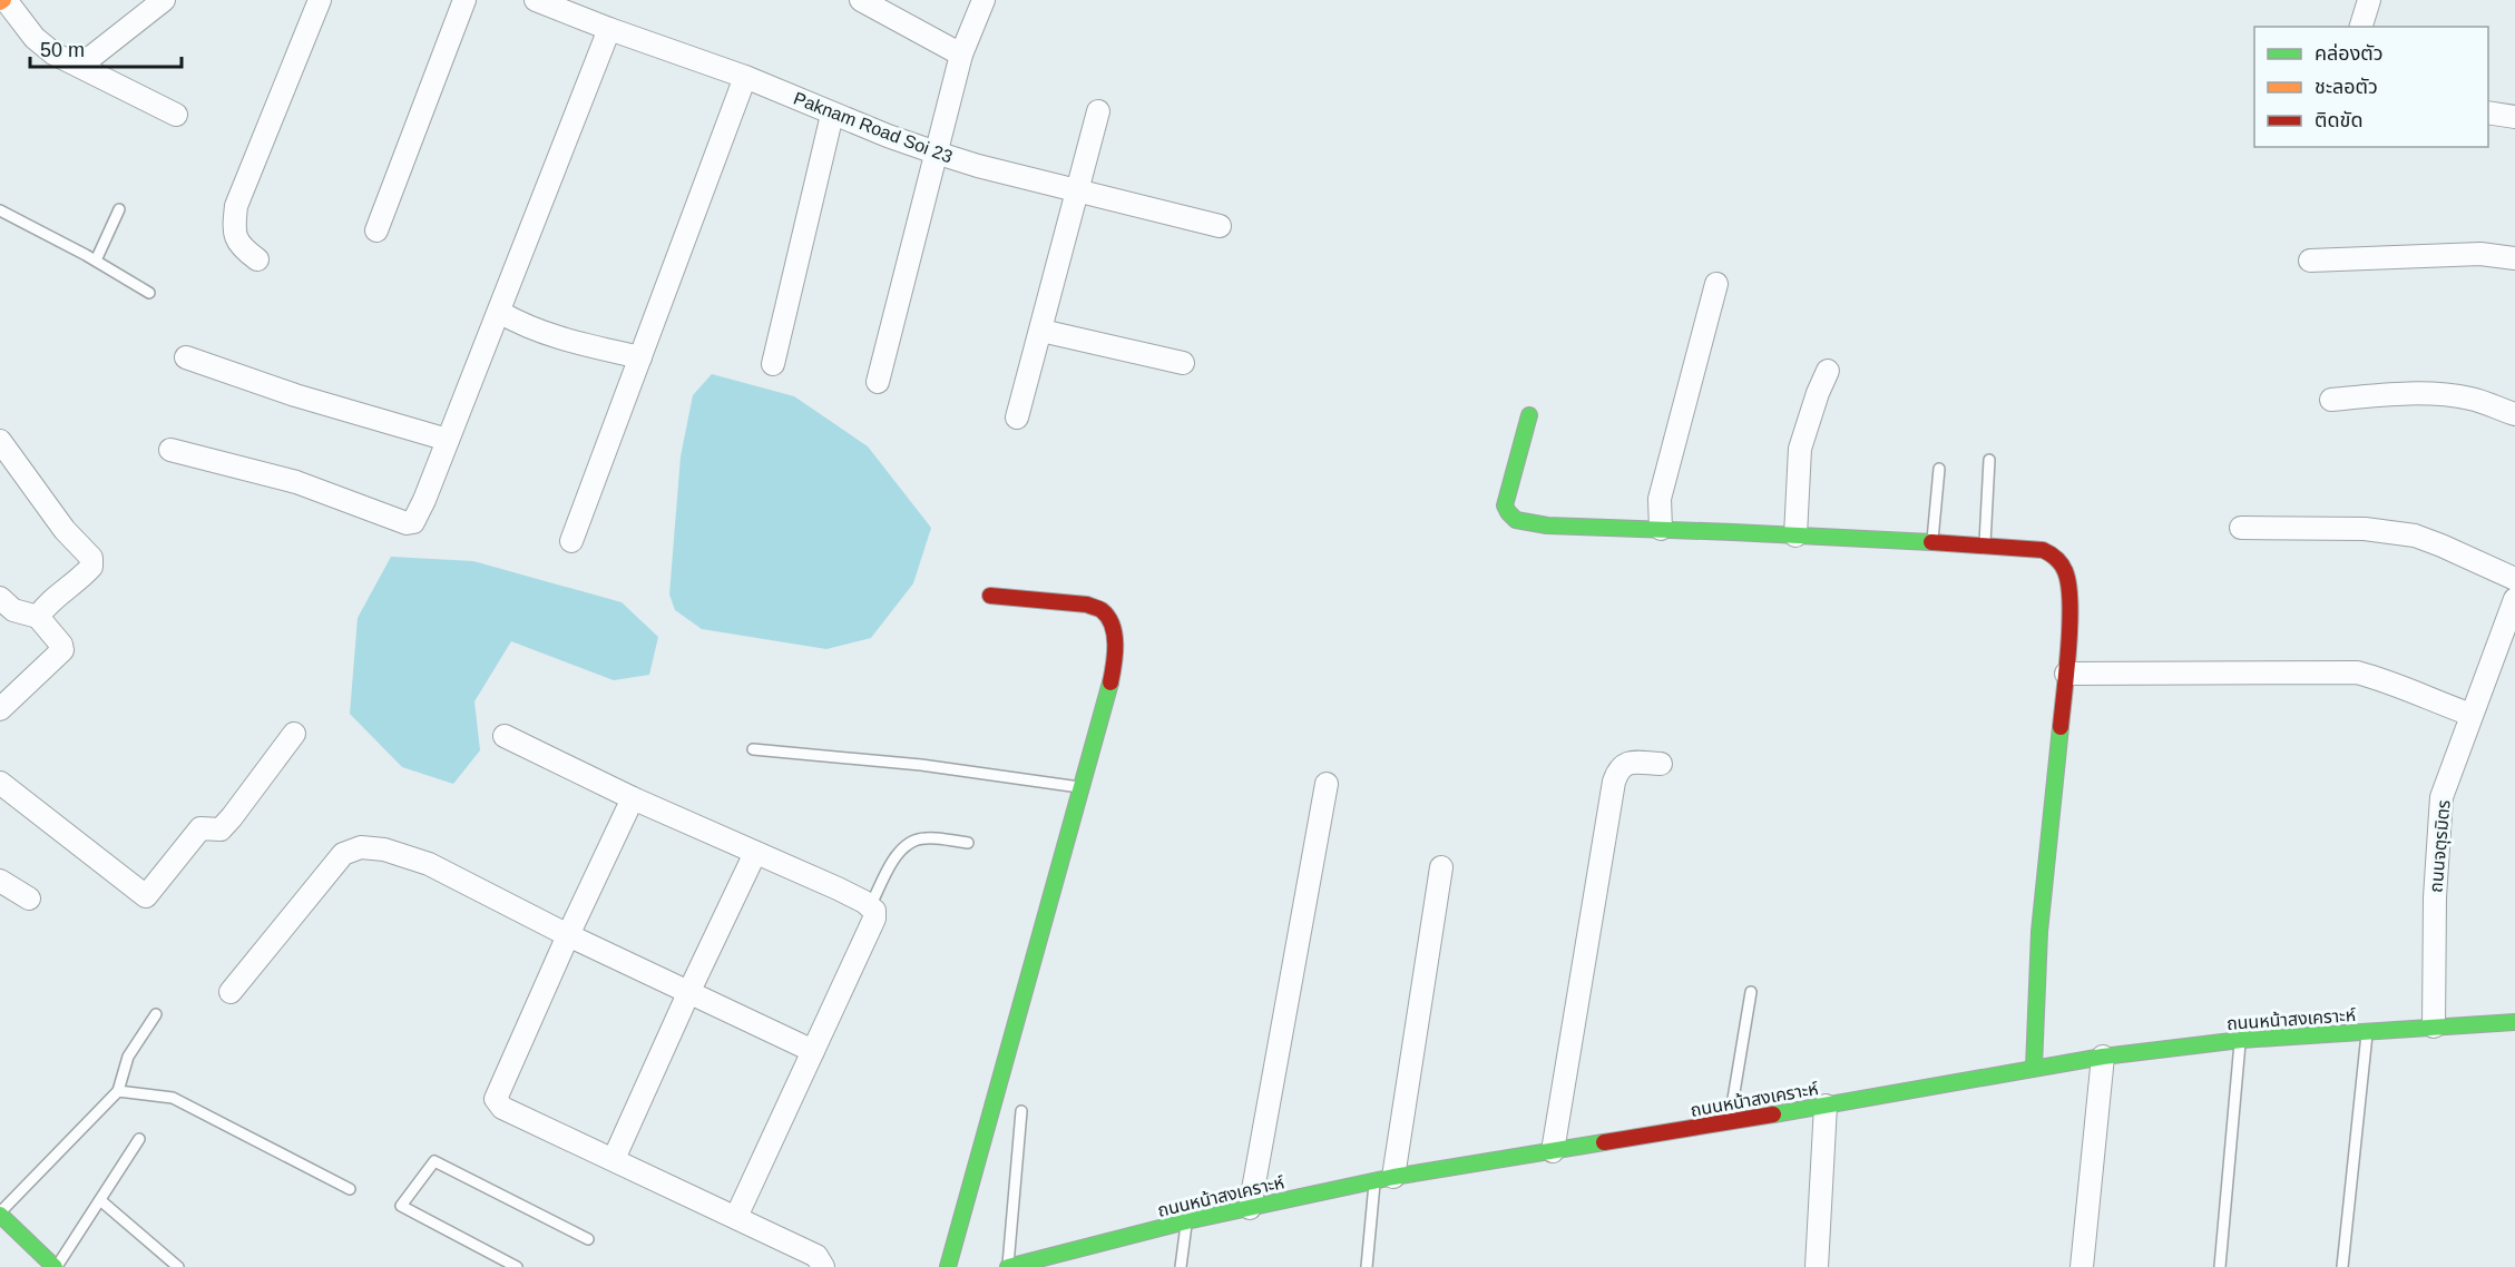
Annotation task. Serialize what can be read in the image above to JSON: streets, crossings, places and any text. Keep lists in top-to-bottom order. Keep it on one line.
{"streets":{"street":["Paknam Road Soi 23","ถนนจตุรมิตร","ถนนหน้าสงเคราะห์"]},"crossings":[["ถนนจตุรมิตร","ถนนหน้าสงเคราะห์"]],"legend":["คล่องตัว","ชะลอตัว","ติดขัด"],"scale_bar":"50 m"}
